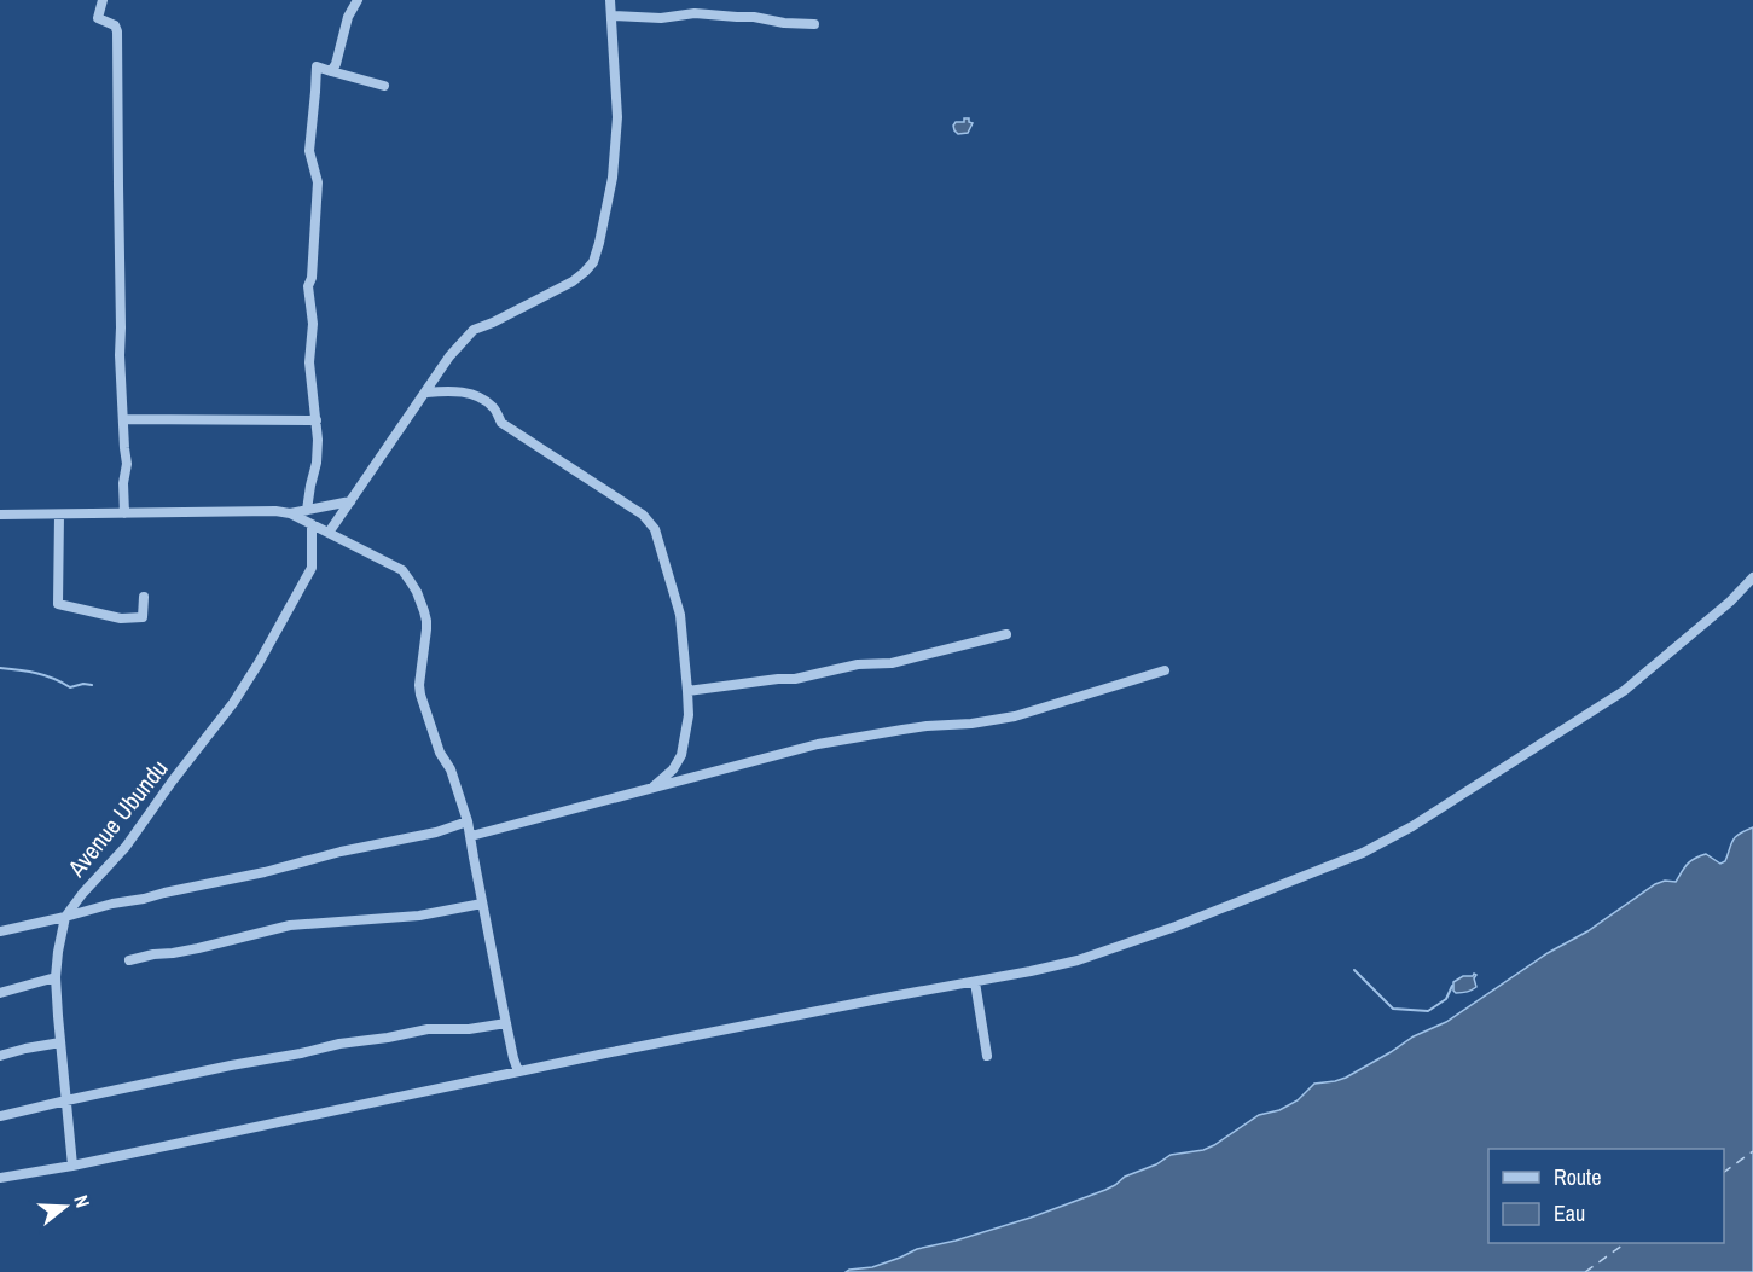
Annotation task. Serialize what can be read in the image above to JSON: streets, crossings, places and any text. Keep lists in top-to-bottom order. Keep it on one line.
{"streets":{"street":["Avenue Ubundu"]},"legend":["Route","Eau"],"north":"right"}
